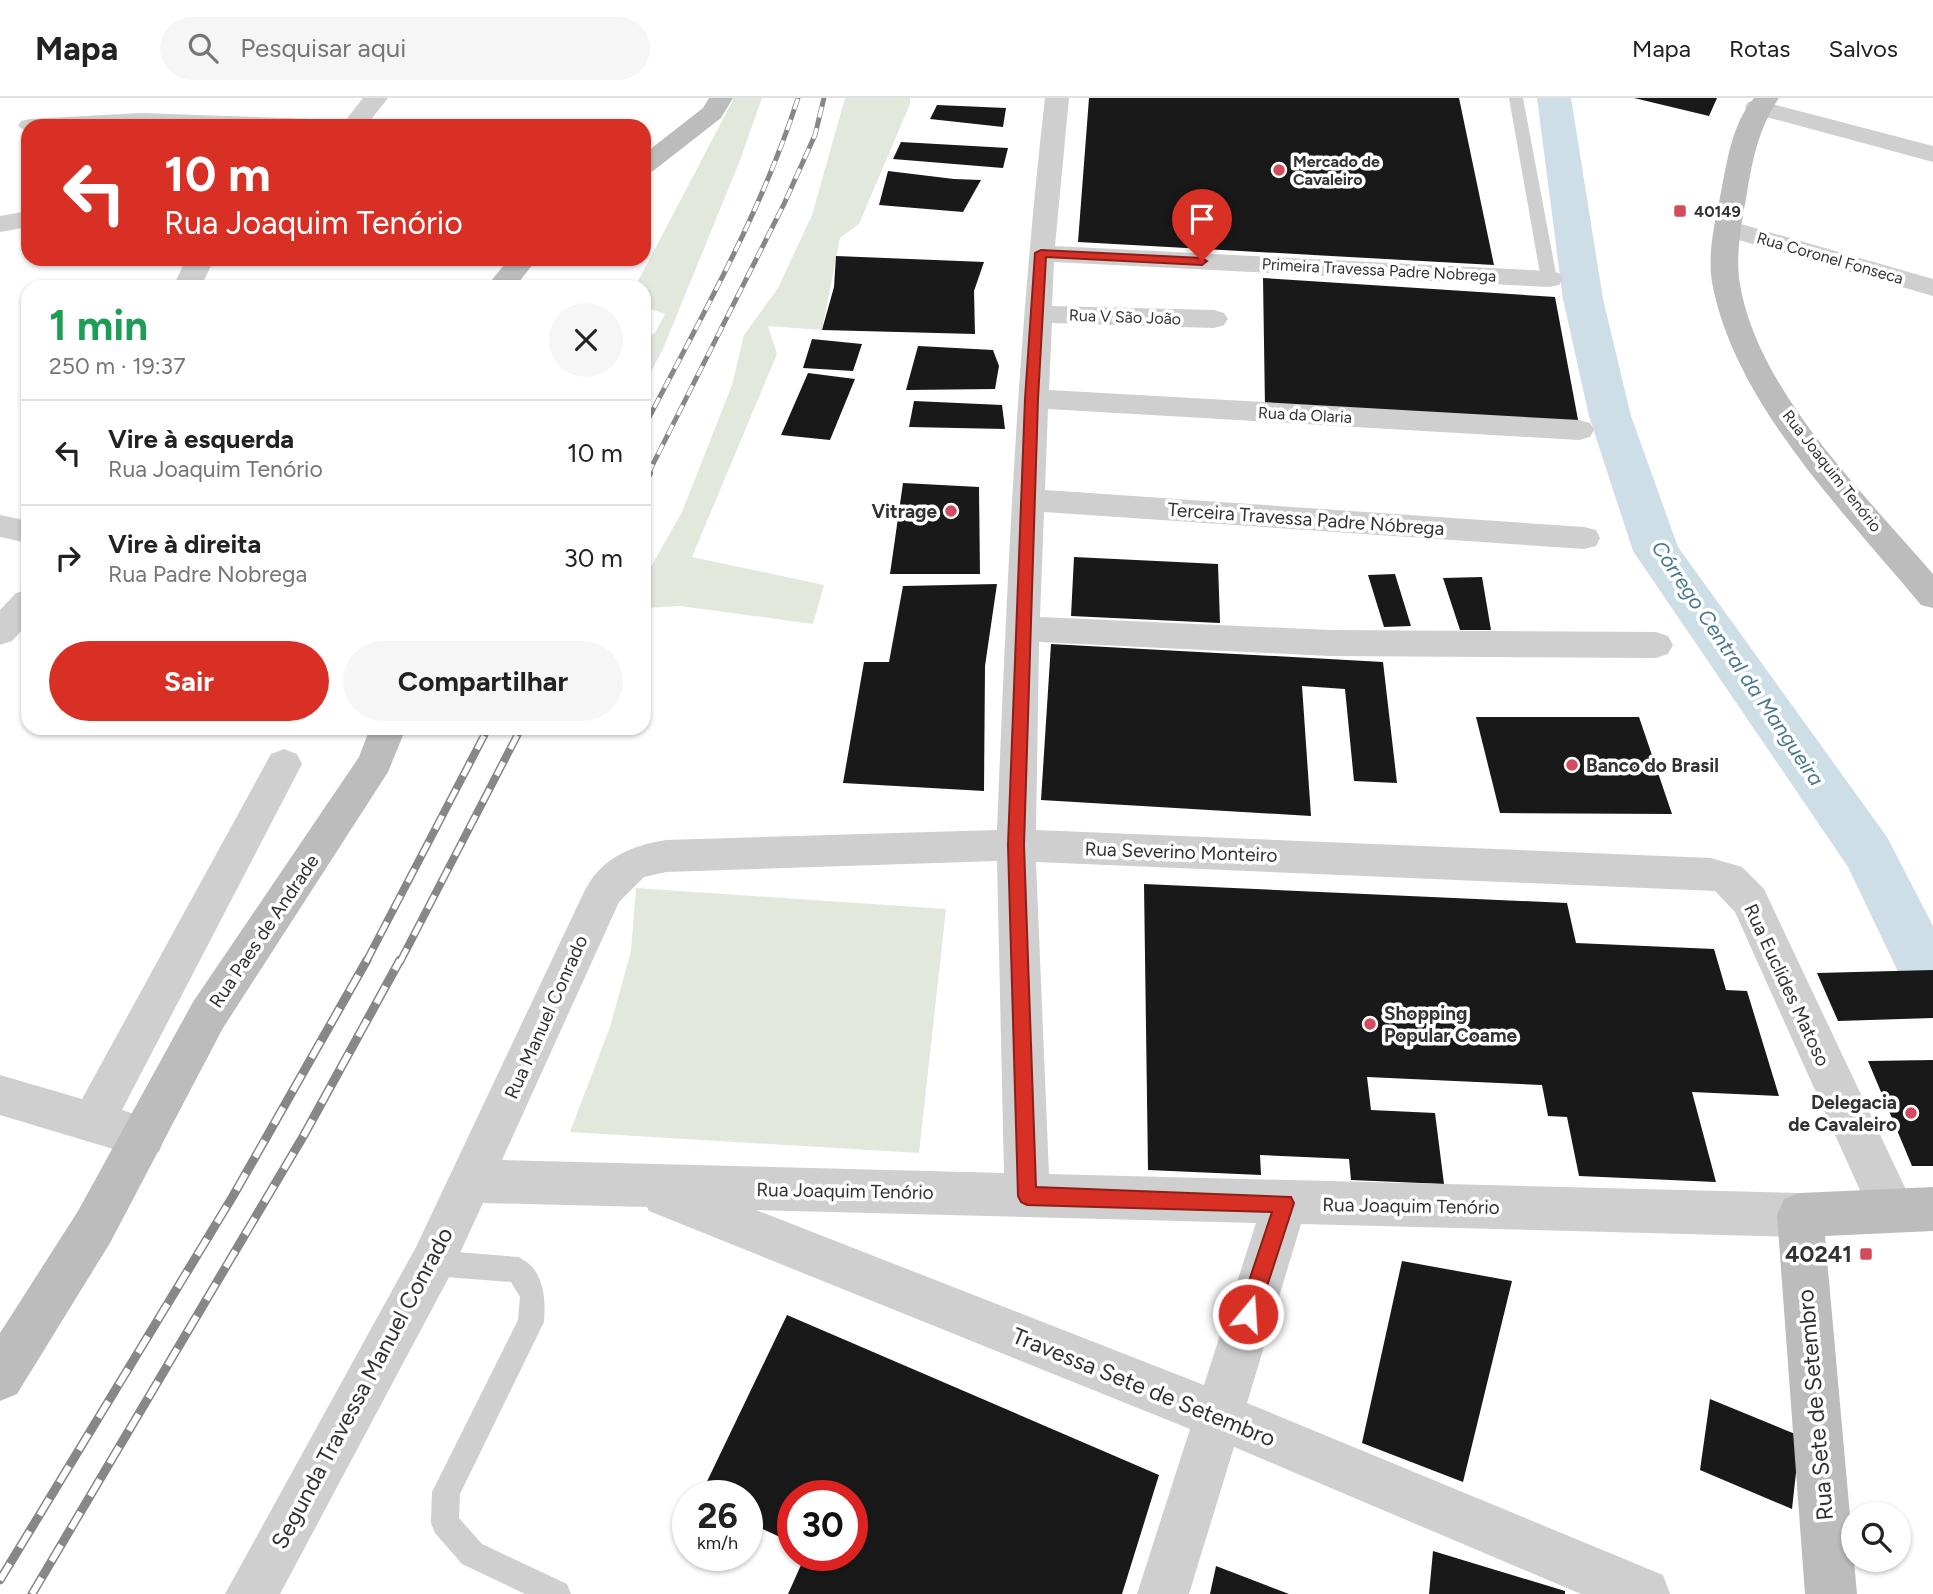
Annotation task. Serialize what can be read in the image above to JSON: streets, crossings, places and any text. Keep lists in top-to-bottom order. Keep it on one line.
{"streets":{"street":["Rua Coronel Fonseca","Primeira Travessa Padre Nobrega","Rua V São João","Rua da Olaria","Rua Joaquim Tenório","Terceira Travessa Padre Nóbrega","Rua Severino Monteiro","Rua Paes de Andrade","Rua Euclides Matoso","Rua Manuel Conrado","Travessa Sete de Setembro","Segunda Travessa Manuel Conrado","Rua Sete de Setembro"]},"crossings":[["Rua Coronel Fonseca","Rua Joaquim Tenório"],["Rua Joaquim Tenório","Rua Euclides Matoso"],["Rua Joaquim Tenório","Rua Manuel Conrado"],["Rua Joaquim Tenório","Travessa Sete de Setembro"],["Rua Joaquim Tenório","Segunda Travessa Manuel Conrado"],["Rua Joaquim Tenório","Rua Sete de Setembro"],["Rua Severino Monteiro","Rua Euclides Matoso"],["Rua Severino Monteiro","Rua Manuel Conrado"],["Rua Manuel Conrado","Segunda Travessa Manuel Conrado"]],"water":["Córrego Central da Mangueira"],"places":{"other":["Mercado de Cavaleiro","Vitrage","Banco do Brasil","Shopping Popular Coame","Delegacia de Cavaleiro"],"transit":["40149","40241"]},"page":{"header":"Mapa","search":"Pesquisar aqui","nav":["Mapa","Rotas","Salvos"],"turn":["10 m","Rua Joaquim Tenório"],"heading":["1 min","250 m · 19:37"],"list":[{"name":"Vire à esquerda","note":"Rua Joaquim Tenório","value":"10 m"},{"name":"Vire à direita","note":"Rua Padre Nobrega","value":"30 m"}],"buttons":["Sair","Compartilhar"],"speed":"26 km/h","limit":"30"}}
